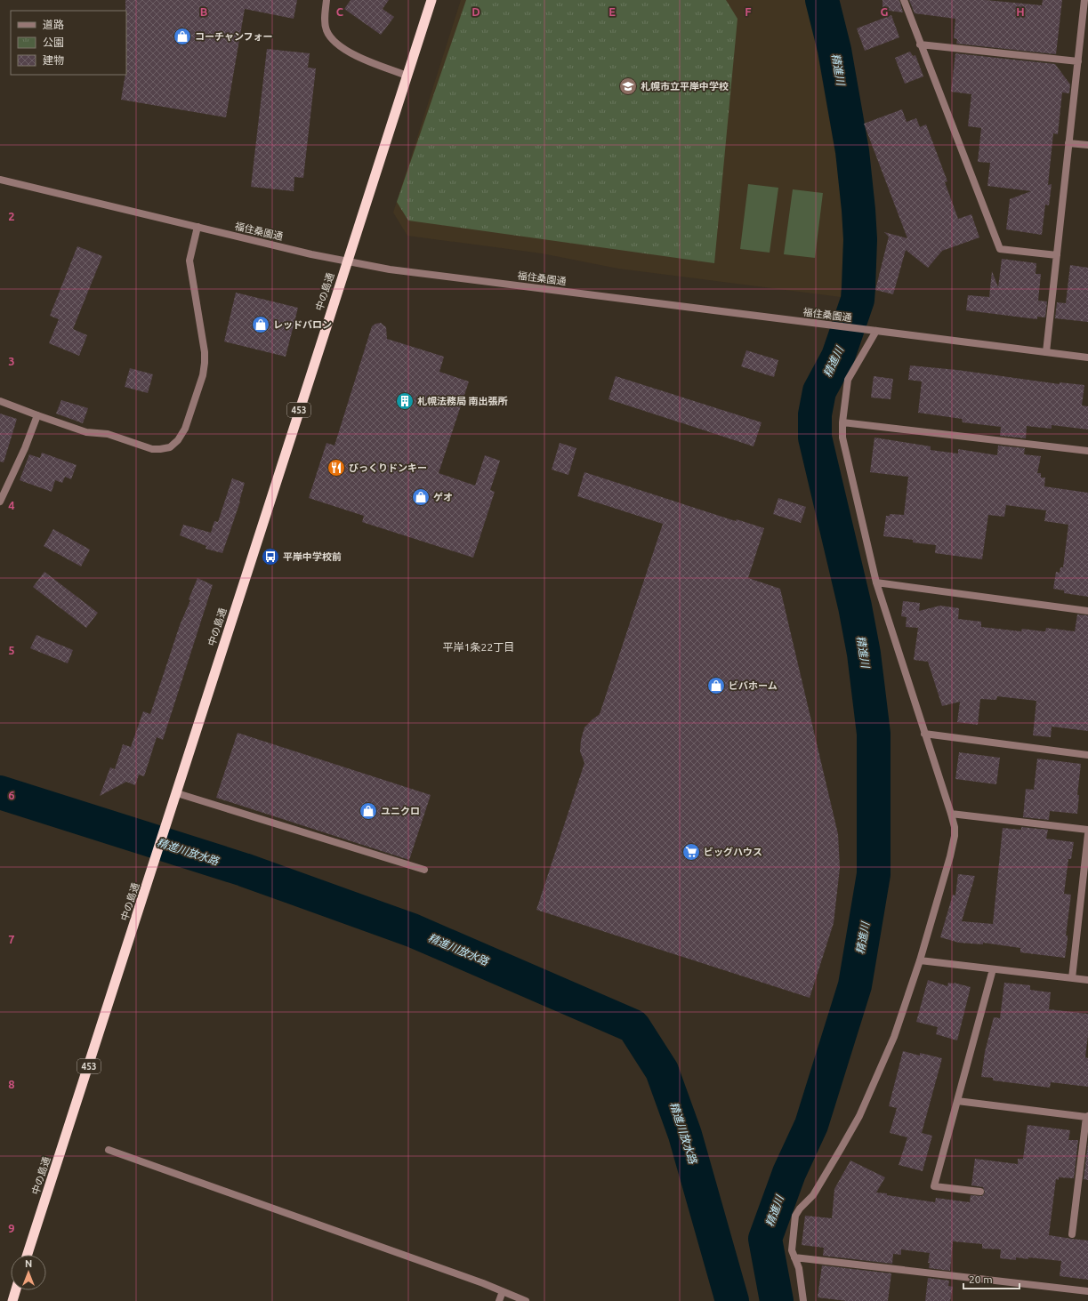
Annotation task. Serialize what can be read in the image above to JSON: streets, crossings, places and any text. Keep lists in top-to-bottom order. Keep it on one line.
{"streets":{"highway":["中の島通","453"],"street":["福住桑園通"]},"crossings":[["福住桑園通","中の島通"]],"districts":["平岸1条22丁目"],"water":["精進川","精進川放水路"],"places":{"shop":["コーチャンフォー","レッドバロン","ゲオ","ビバホーム","ユニクロ"],"school or university":["札幌市立平岸中学校"],"building":["札幌法務局 南出張所"],"restaurant":["びっくりドンキー"],"bus stop":["平岸中学校前"],"supermarket":["ビッグハウス"]},"legend":["道路","公園","建物"],"scale_bar":"20 m","north":"top","grid":{"columns":["B","C","D","E","F","G","H"],"rows":["2","3","4","5","6","7","8","9"]}}
